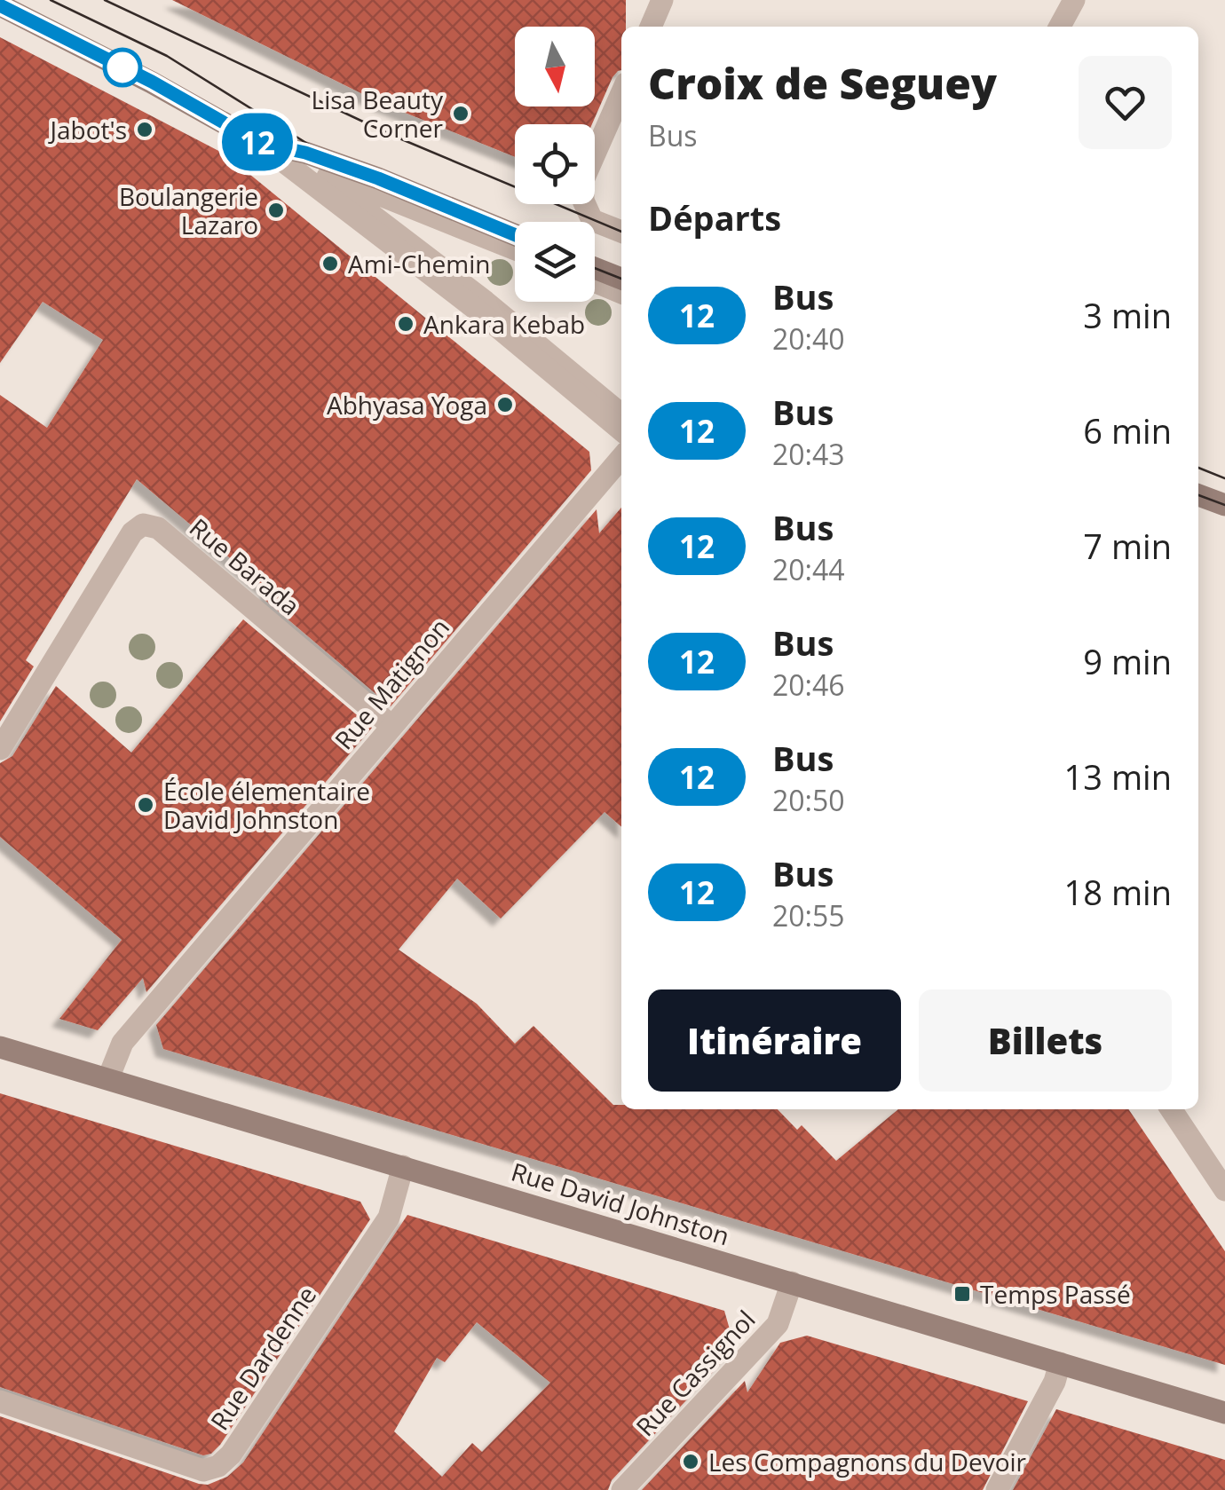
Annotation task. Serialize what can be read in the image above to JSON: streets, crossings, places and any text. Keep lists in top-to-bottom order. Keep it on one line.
{"streets":{"main road":["Rue David Johnston"],"street":["Rue Barada","Rue Matignon","Rue Dardenne","Rue Cassignol"]},"crossings":[["Rue Barada","Rue Matignon"],["Rue Matignon","Rue David Johnston"],["Rue David Johnston","Rue Dardenne"],["Rue David Johnston","Rue Cassignol"]],"places":{"other":["Lisa Beauty Corner","Jabot's","Boulangerie Lazaro","Ami-Chemin","Ankara Kebab","Abhyasa Yoga","École élementaire David Johnston","Les Compagnons du Devoir"],"transit":["Temps Passé"]},"lines":["bus line 12"],"north":"bottom","page":{"on_map":"12","heading":[["Croix de Seguey","Bus"],"Départs"],"list":[{"mark":"12","name":"Bus","note":"20:40","value":"3 min"},{"mark":"12","name":"Bus","note":"20:43","value":"6 min"},{"mark":"12","name":"Bus","note":"20:44","value":"7 min"},{"mark":"12","name":"Bus","note":"20:46","value":"9 min"},{"mark":"12","name":"Bus","note":"20:50","value":"13 min"},{"mark":"12","name":"Bus","note":"20:55","value":"18 min"}],"buttons":["Itinéraire","Billets"]}}
